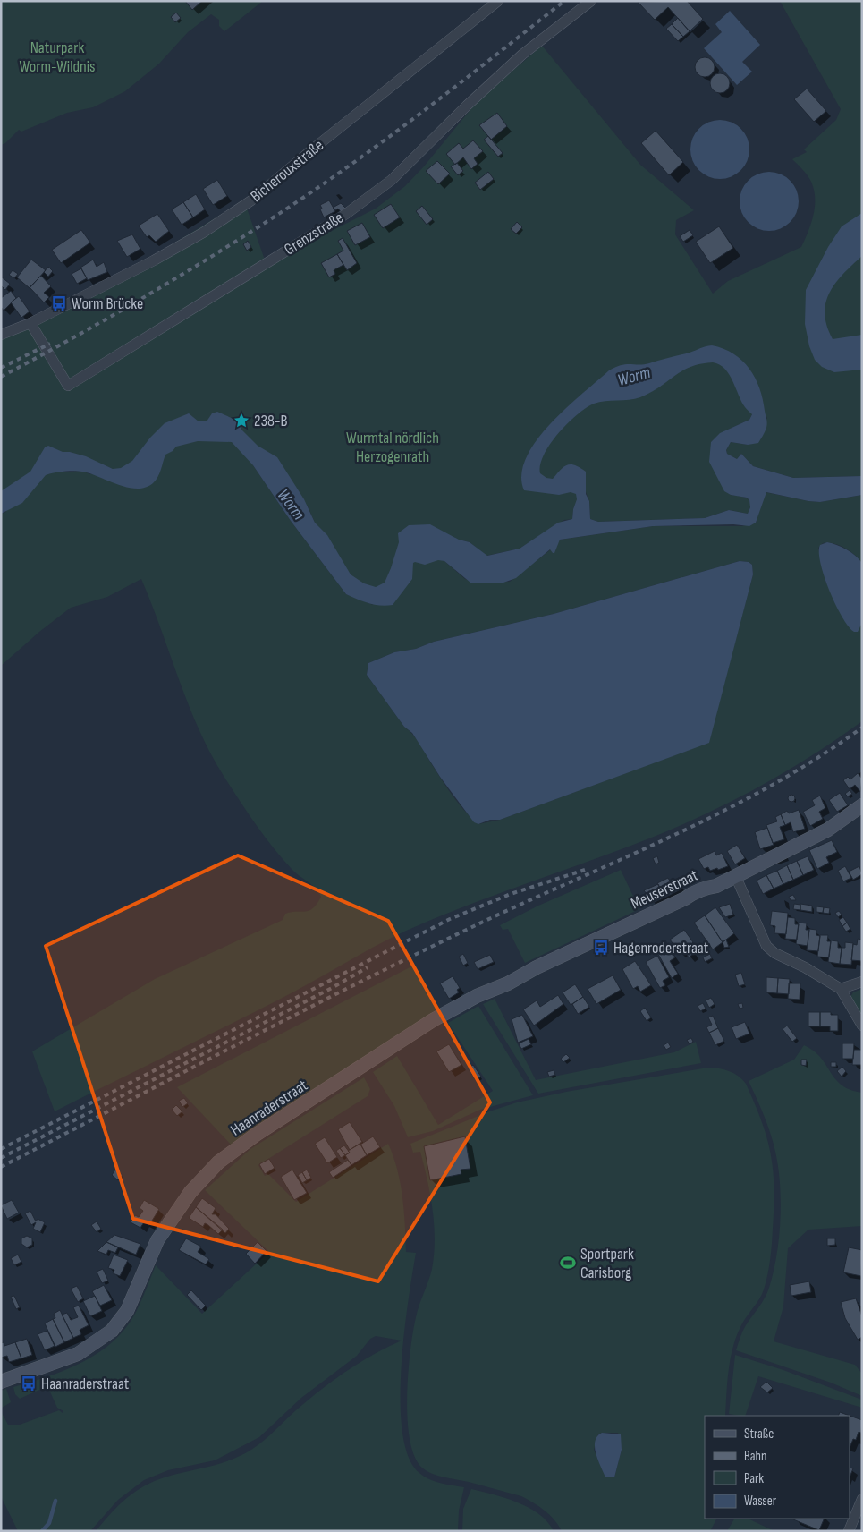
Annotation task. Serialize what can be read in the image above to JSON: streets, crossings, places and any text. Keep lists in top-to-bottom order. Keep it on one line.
{"streets":{"street":["Bicherouxstraße","Grenzstraße","Meuserstraat","Haanraderstraat"]},"crossings":[["Bicherouxstraße","Grenzstraße"],["Meuserstraat","Haanraderstraat"]],"water":["Worm"],"parks":["Naturpark Worm-Wildnis","Wurmtal nördlich Herzogenrath"],"places":{"bus stop":["Worm Brücke","Hagenroderstraat","Haanraderstraat"],"place":["238-B"],"sports":["Sportpark Carisborg"]},"legend":["Straße","Bahn","Park","Wasser"]}
